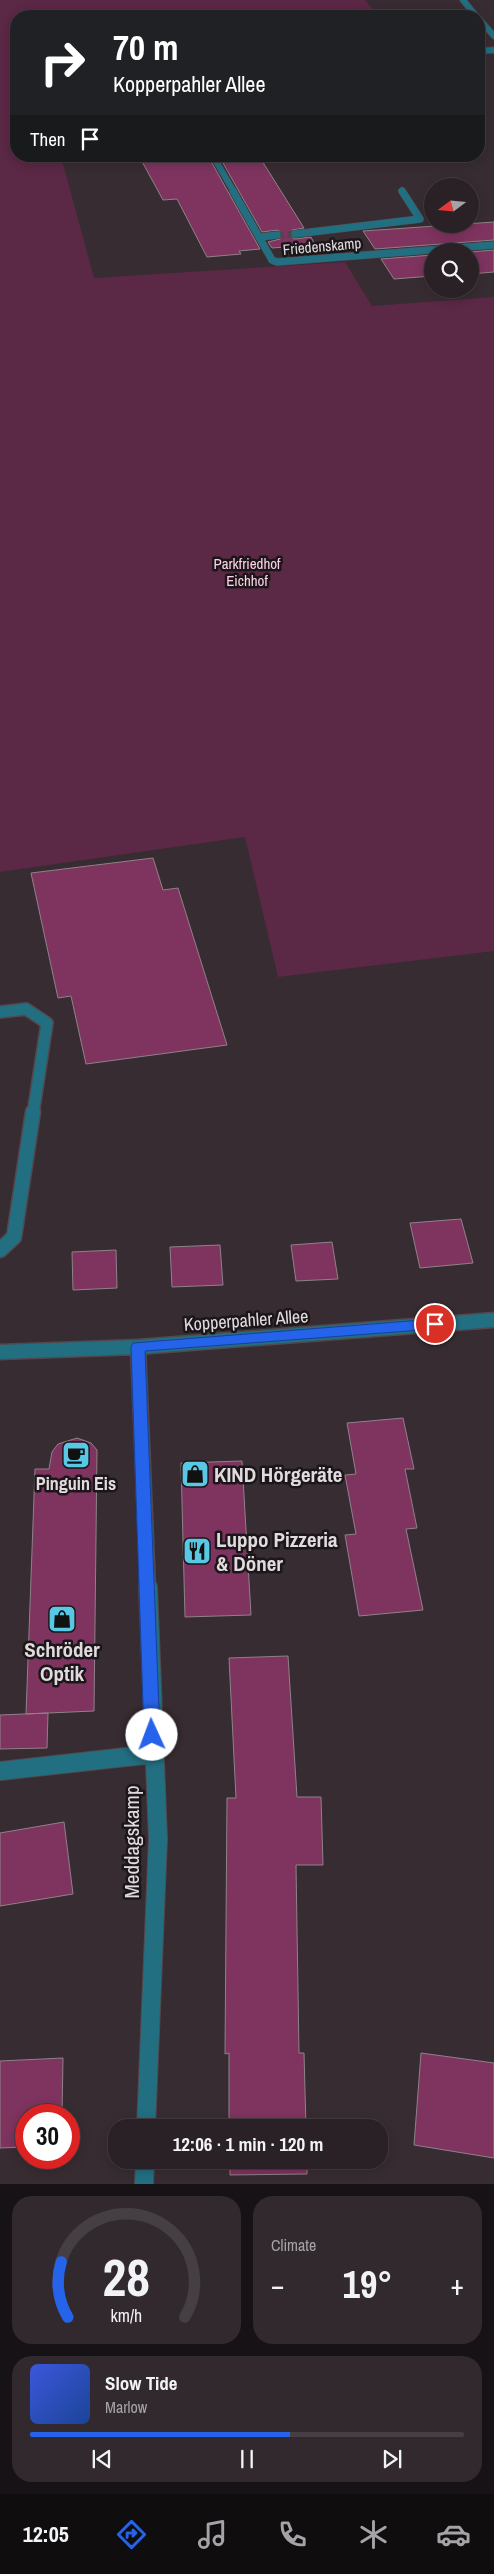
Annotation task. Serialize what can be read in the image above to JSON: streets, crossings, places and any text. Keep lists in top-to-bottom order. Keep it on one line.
{"streets":{"street":["Friedenskamp","Kopperpahler Allee","Meddagskamp"]},"crossings":[["Kopperpahler Allee","Meddagskamp"]],"parks":["Parkfriedhof Eichhof"],"places":{"cafe":["Pinguin Eis"],"shop":["KIND Hörgeräte","Schröder Optik"],"restaurant":["Luppo Pizzeria & Döner"]},"north":"left","page":{"turn":["70 m","Kopperpahler Allee"],"then":"Then","limit":"30","trip":"12:06 · 1 min · 120 m","tile":"Climate","heat":["−","19°","+"],"song":["Slow Tide","Marlow"],"tabs":"12:05","gauge":["28","km/h"]}}
